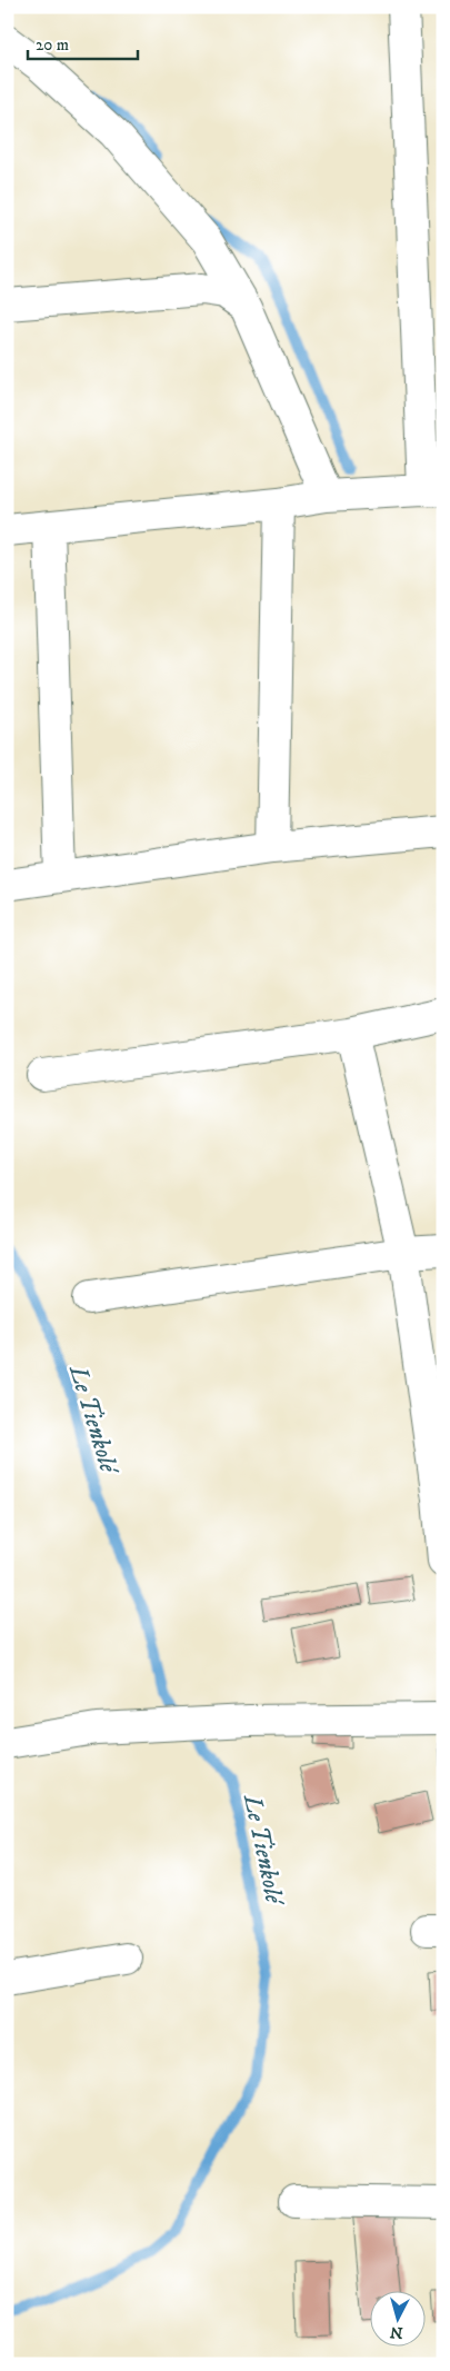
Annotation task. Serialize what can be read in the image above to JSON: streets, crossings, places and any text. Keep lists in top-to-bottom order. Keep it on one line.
{"water":["Le Tienkolé"],"scale_bar":"20 m","north":"bottom"}
